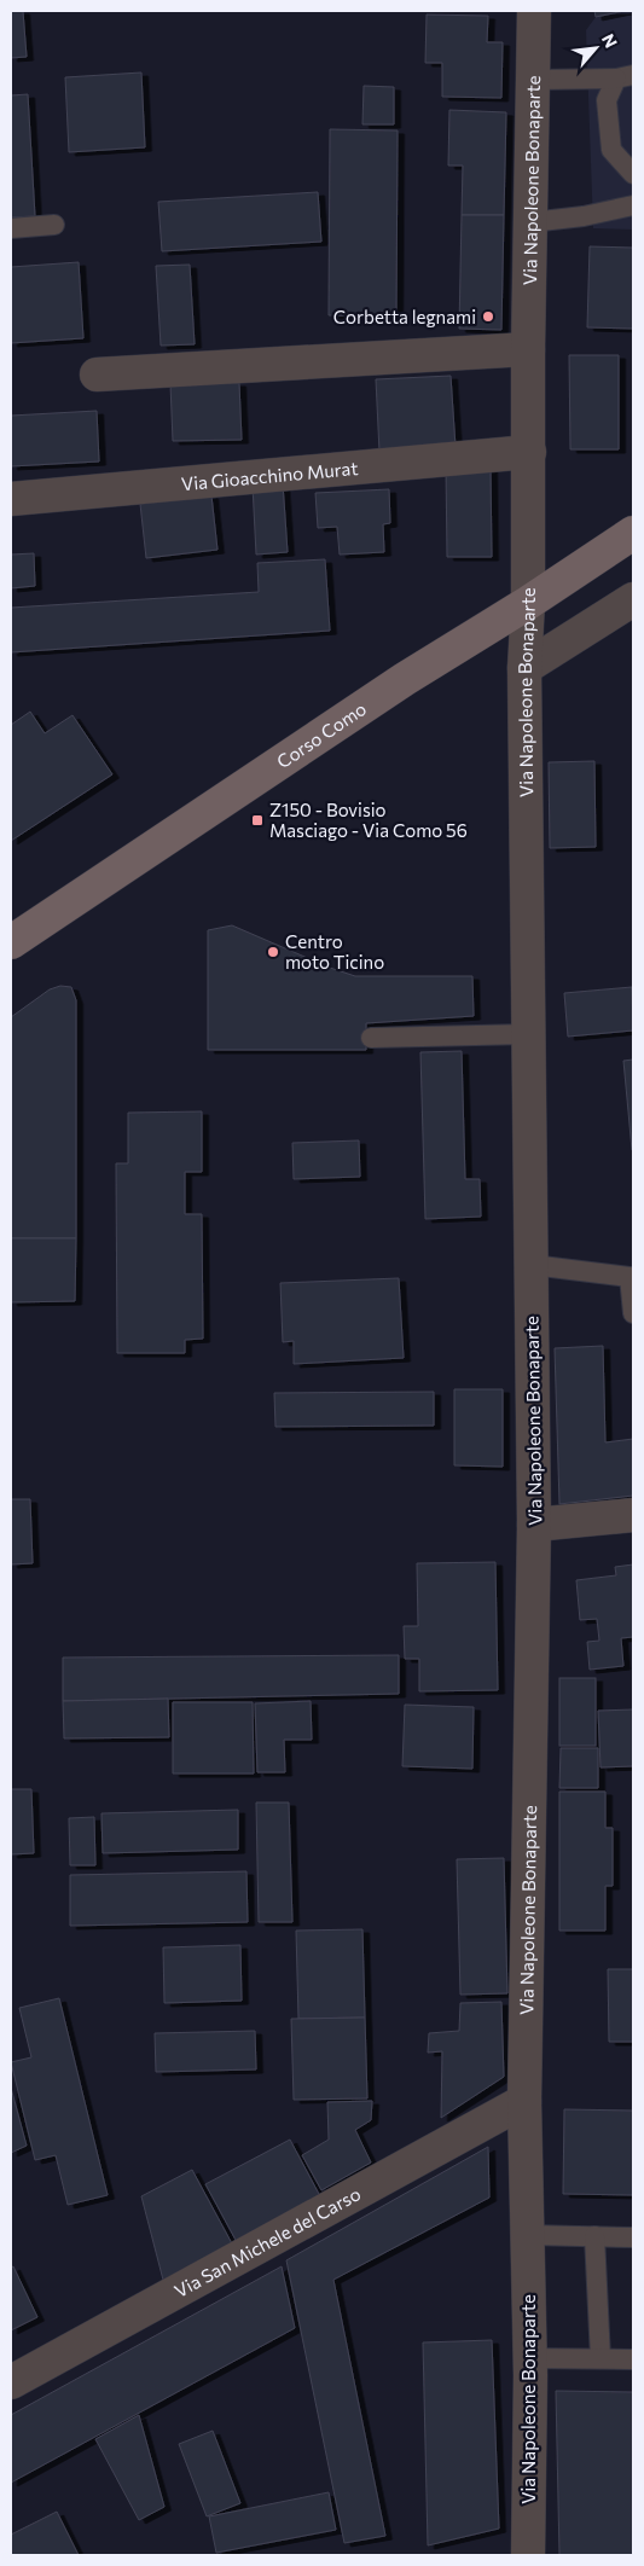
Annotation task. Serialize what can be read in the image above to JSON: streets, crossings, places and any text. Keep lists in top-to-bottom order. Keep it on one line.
{"streets":{"main road":["Corso Como"],"street":["Via Napoleone Bonaparte","Via Gioacchino Murat","Via San Michele del Carso"]},"crossings":[["Via Napoleone Bonaparte","Via Gioacchino Murat"],["Via Napoleone Bonaparte","Corso Como"],["Via Napoleone Bonaparte","Via San Michele del Carso"]],"places":{"other":["Corbetta legnami","Centro moto Ticino"],"transit":["Z150 - Bovisio Masciago - Via Como 56"]},"north":"top right"}
